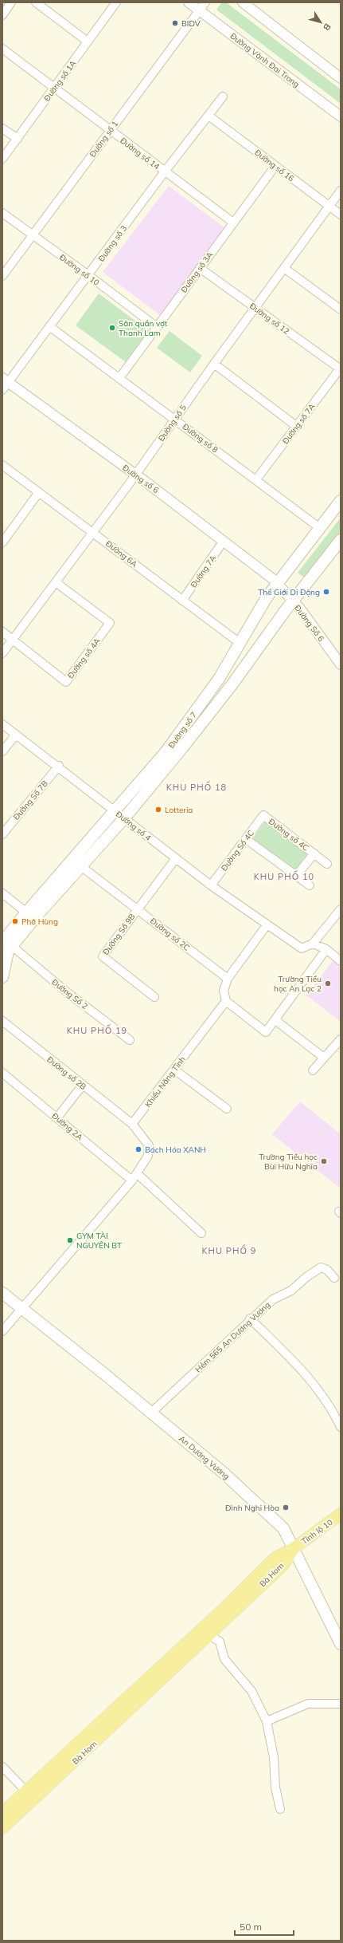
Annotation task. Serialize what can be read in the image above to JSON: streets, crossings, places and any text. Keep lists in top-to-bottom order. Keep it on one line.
{"streets":{"main road":["Đường số 7","An Dương Vương","Tỉnh lộ 10","Bà Hom"],"street":["Đường Vành Đai Trong","Đường số 1A","Đường số 1","Đường số 14","Đường số 16","Đường số 3","Đường số 10","Đường số 3A","Đường số 12","Đường số 5","Đường số 7A","Đường số 8","Đường số 6","Đường 6A","Đường 7A","Đường Số 6","Đường số 4A","Đường Số 7B","Đường số 4","Đường số 4C","Đường Số 4C","Đường Số 9B","Đường số 2C","Đường Số 2","Đường số 2B","Khiếu Năng Tĩnh","Đường 2A","Hẻm 565 An Dương Vương"]},"crossings":[["Đường Vành Đai Trong","Đường số 1"],["Đường số 1A","Đường số 14"],["Đường số 1","Đường số 14"],["Đường số 1","Đường số 10"],["Đường số 14","Đường số 3"],["Đường số 14","Đường số 3A"],["Đường số 16","Đường số 3"],["Đường số 16","Đường số 3A"],["Đường số 16","Đường số 5"],["Đường số 3","Đường số 10"],["Đường số 3","Đường số 8"],["Đường số 3","Đường số 6"],["Đường số 10","Đường số 3A"],["Đường số 3A","Đường số 12"],["Đường số 3A","Đường số 8"],["Đường số 12","Đường số 5"],["Đường số 12","Đường số 7A"],["Đường số 5","Đường số 8"],["Đường số 5","Đường số 6"],["Đường số 5","Đường 6A"],["Đường số 5","Đường số 4A"],["Đường số 7A","Đường số 8"],["Đường số 8","Đường số 7"],["Đường số 6","Đường 7A"],["Đường số 6","Đường Số 6"],["Đường số 6","Đường số 7"],["Đường 6A","Đường 7A"],["Đường 6A","Đường số 7"],["Đường Số 6","Đường số 7"],["Đường số 7","Đường số 4"],["Đường số 7","Đường số 2C"],["Đường số 7","Đường Số 2"],["Đường Số 7B","Đường số 4"],["Đường số 4","Đường Số 4C"],["Đường số 4","Đường Số 9B"],["Đường số 4C","Đường Số 4C"],["Đường Số 9B","Đường số 2C"],["Đường số 2B","Khiếu Năng Tĩnh"],["Hẻm 565 An Dương Vương","An Dương Vương"],["An Dương Vương","Tỉnh lộ 10"],["An Dương Vương","Bà Hom"],["Tỉnh lộ 10","Bà Hom"]],"districts":["KHU PHỐ 18","KHU PHỐ 10","KHU PHỐ 19","KHU PHỐ 9"],"places":["BIDV","Sân quần vợt Thanh Lam","Thế Giới Di Động","Lotteria","Phở Hùng","Trường Tiểu học An Lạc 2","Bách Hóa XANH","Trường Tiểu học Bùi Hữu Nghĩa","GYM TÀI NGUYÊN BT","Đình Nghi Hòa"],"scale_bar":"50 m","north":"bottom right"}
